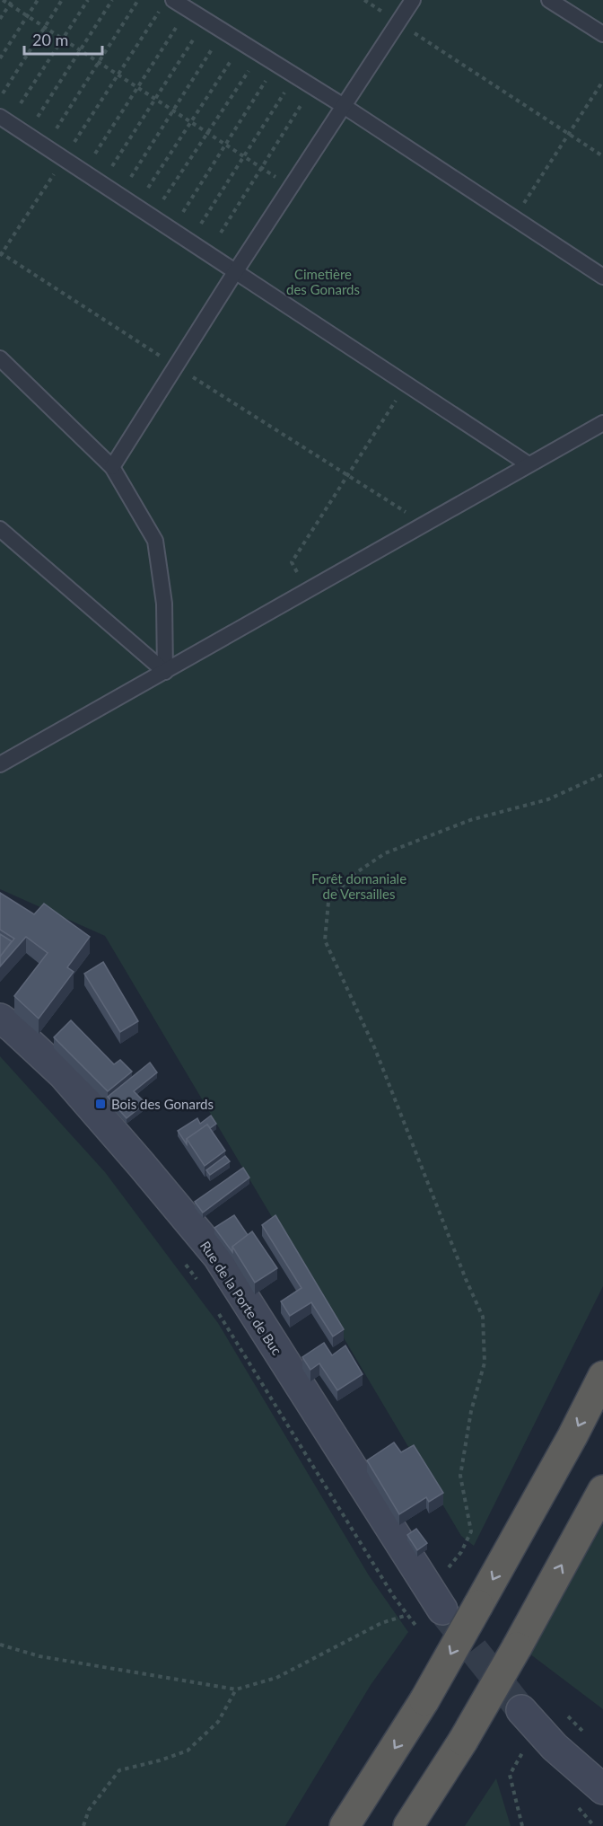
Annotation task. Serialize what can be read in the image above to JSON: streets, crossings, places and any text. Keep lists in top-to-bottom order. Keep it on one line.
{"streets":{"main road":["Rue de la Porte de Buc"]},"parks":["Cimetière des Gonards","Forêt domaniale de Versailles"],"places":{"transit":["Bois des Gonards"]},"scale_bar":"20 m"}
